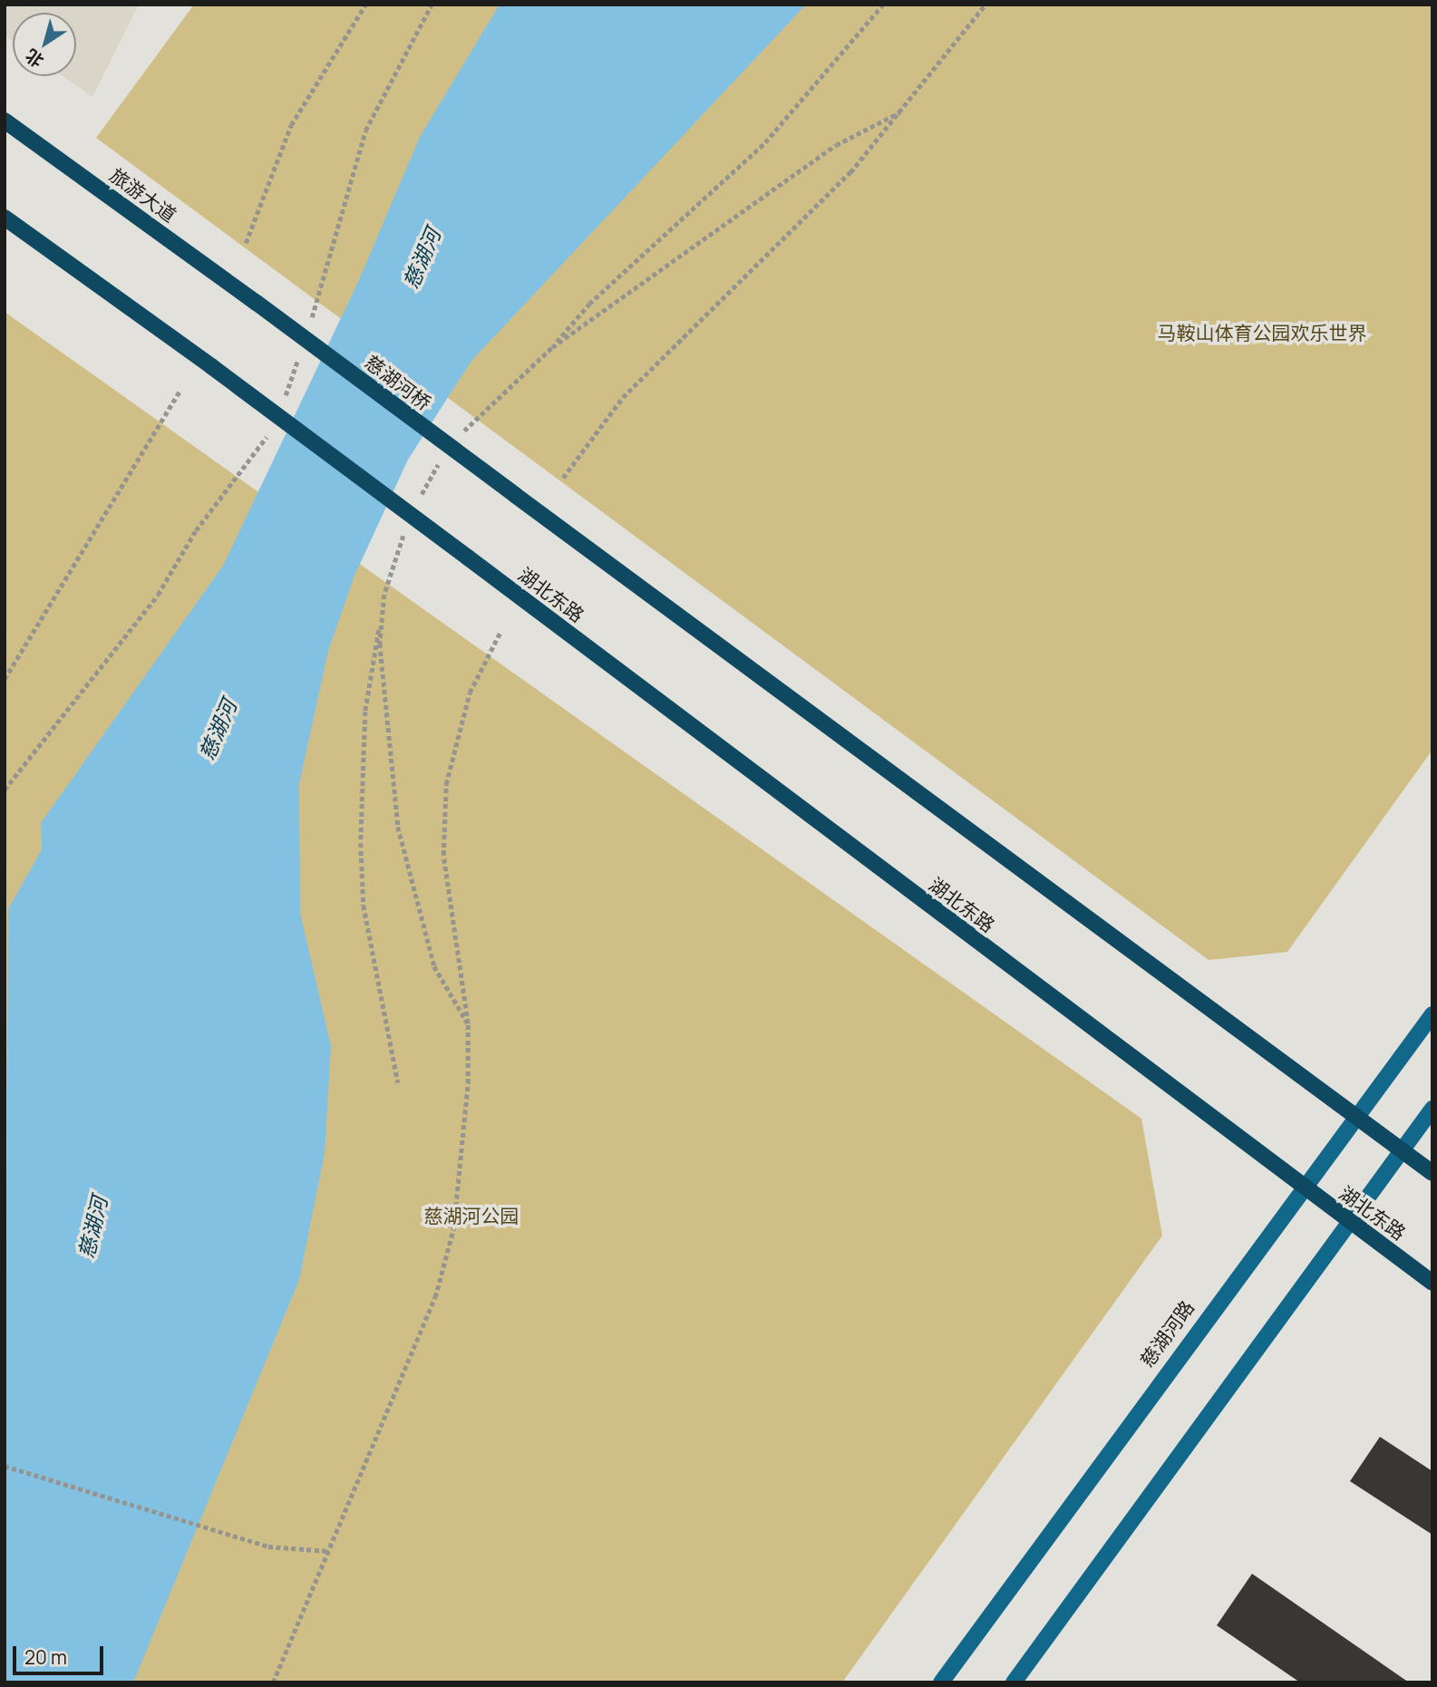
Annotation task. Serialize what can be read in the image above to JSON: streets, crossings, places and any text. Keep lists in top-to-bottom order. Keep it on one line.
{"streets":{"main road":["旅游大道","慈湖河桥","湖北东路","慈湖河路"]},"crossings":[["旅游大道","慈湖河桥"],["慈湖河桥","慈湖河路"],["湖北东路","慈湖河路"]],"water":["慈湖河"],"parks":["马鞍山体育公园欢乐世界","慈湖河公园"],"scale_bar":"20 m","north":"bottom left"}
